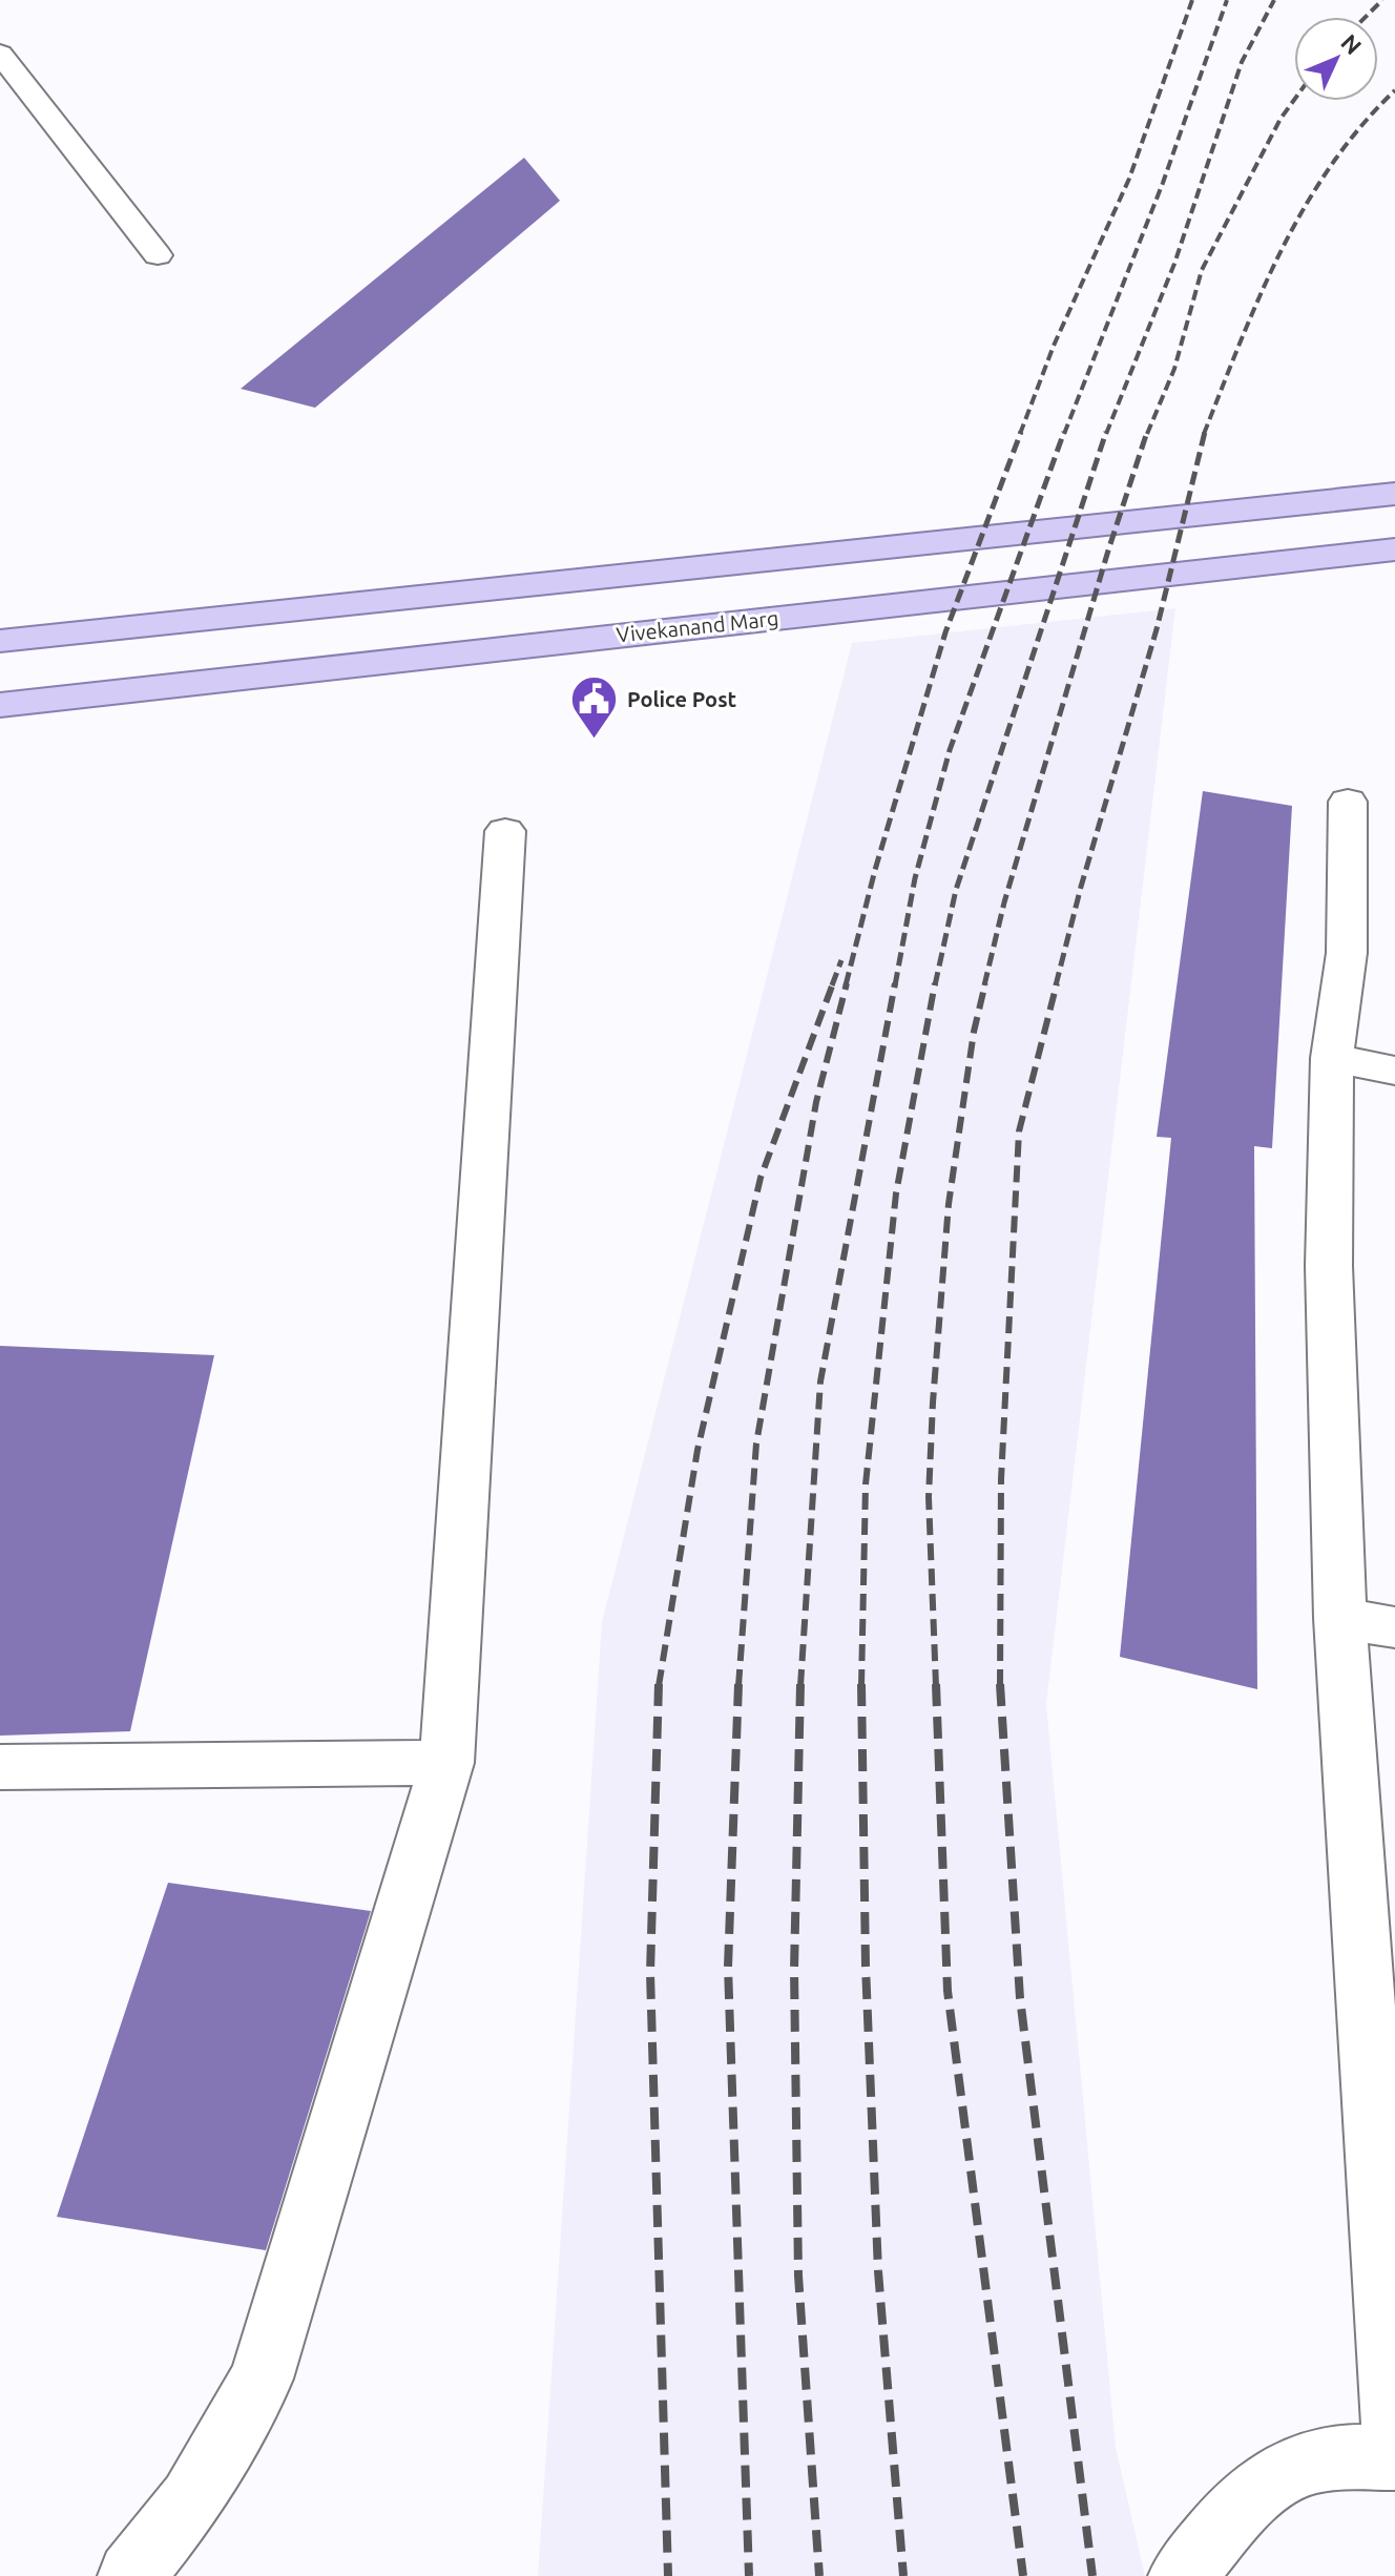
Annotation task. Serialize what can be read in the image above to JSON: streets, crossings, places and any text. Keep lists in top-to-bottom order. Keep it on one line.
{"streets":{"main road":["Vivekanand Marg"]},"places":{"public building":["Police Post"]},"north":"top right"}
